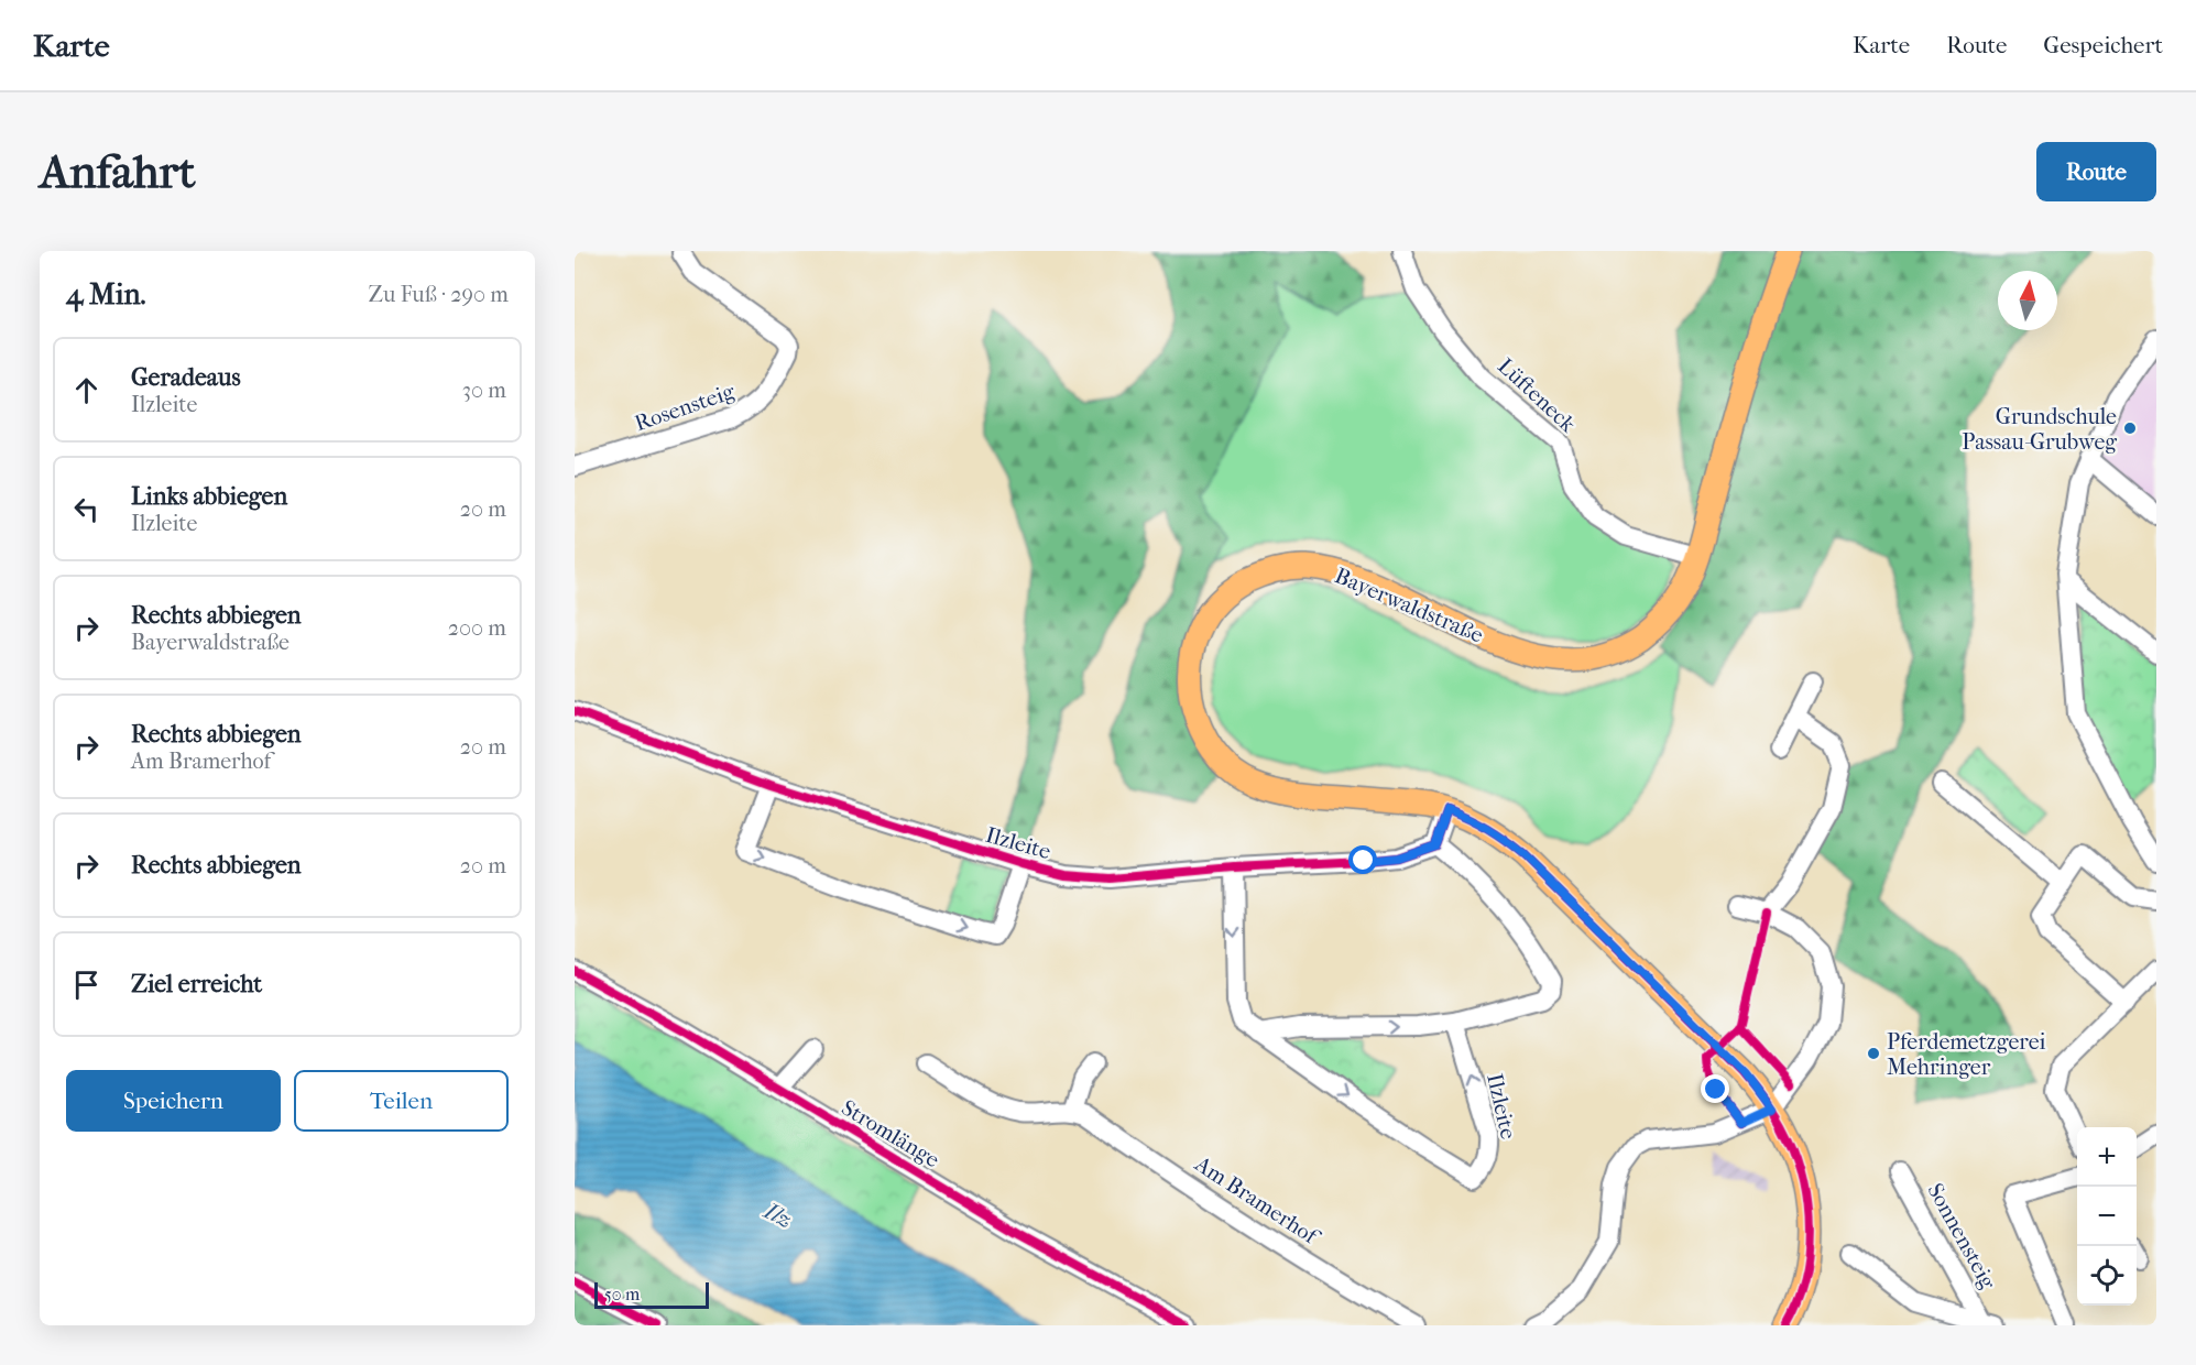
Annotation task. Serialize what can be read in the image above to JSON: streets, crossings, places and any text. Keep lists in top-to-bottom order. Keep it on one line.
{"streets":{"main road":["Bayerwaldstraße"],"street":["Lüfteneck","Rosensteig","Ilzleite","Stromlänge","Am Bramerhof","Sonnensteig"]},"crossings":[["Lüfteneck","Bayerwaldstraße"]],"water":["Ilz"],"places":["Grundschule Passau-Grubweg","Pferdemetzgerei Mehringer"],"scale_bar":"50 m","north":"top","page":{"header":"Karte","nav":["Karte","Route","Gespeichert"],"buttons":["Route",["Speichern","Teilen"]],"title":"Anfahrt","heading":["4 Min.","Zu Fuß · 290 m"],"list":[["Geradeaus","Ilzleite","30 m"],["Links abbiegen","Ilzleite","20 m"],["Rechts abbiegen","Bayerwaldstraße","200 m"],["Rechts abbiegen","Am Bramerhof","20 m"],["Rechts abbiegen","20 m"],"Ziel erreicht"],"map_buttons":["+","−"],"scale":"50 m"}}
